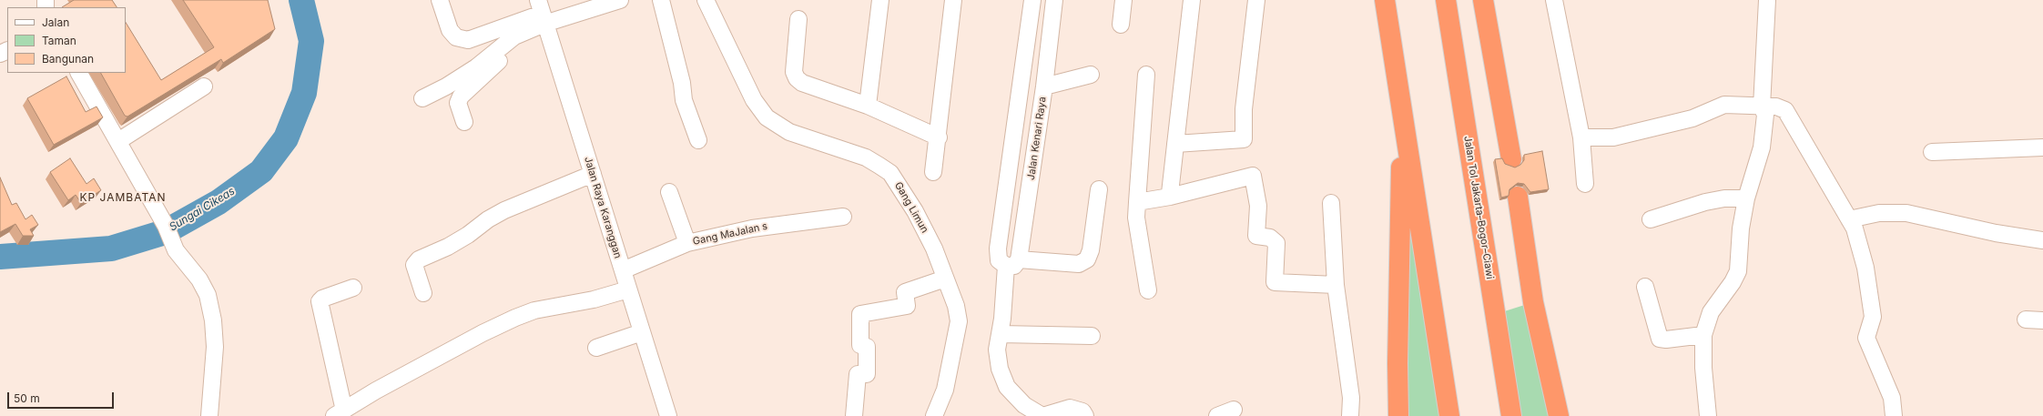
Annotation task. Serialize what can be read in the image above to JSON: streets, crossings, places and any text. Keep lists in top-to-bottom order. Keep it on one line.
{"streets":{"highway":["Jalan Tol Jakarta–Bogor–Ciawi"],"street":["Jalan Kenari Raya","Jalan Raya Karanggan","Gang Limun","Gang MaJalan s"]},"crossings":[["Jalan Raya Karanggan","Gang MaJalan s"]],"districts":["KP JAMBATAN"],"water":["Sungai Cikeas"],"legend":["Jalan","Taman","Bangunan"],"scale_bar":"50 m"}
